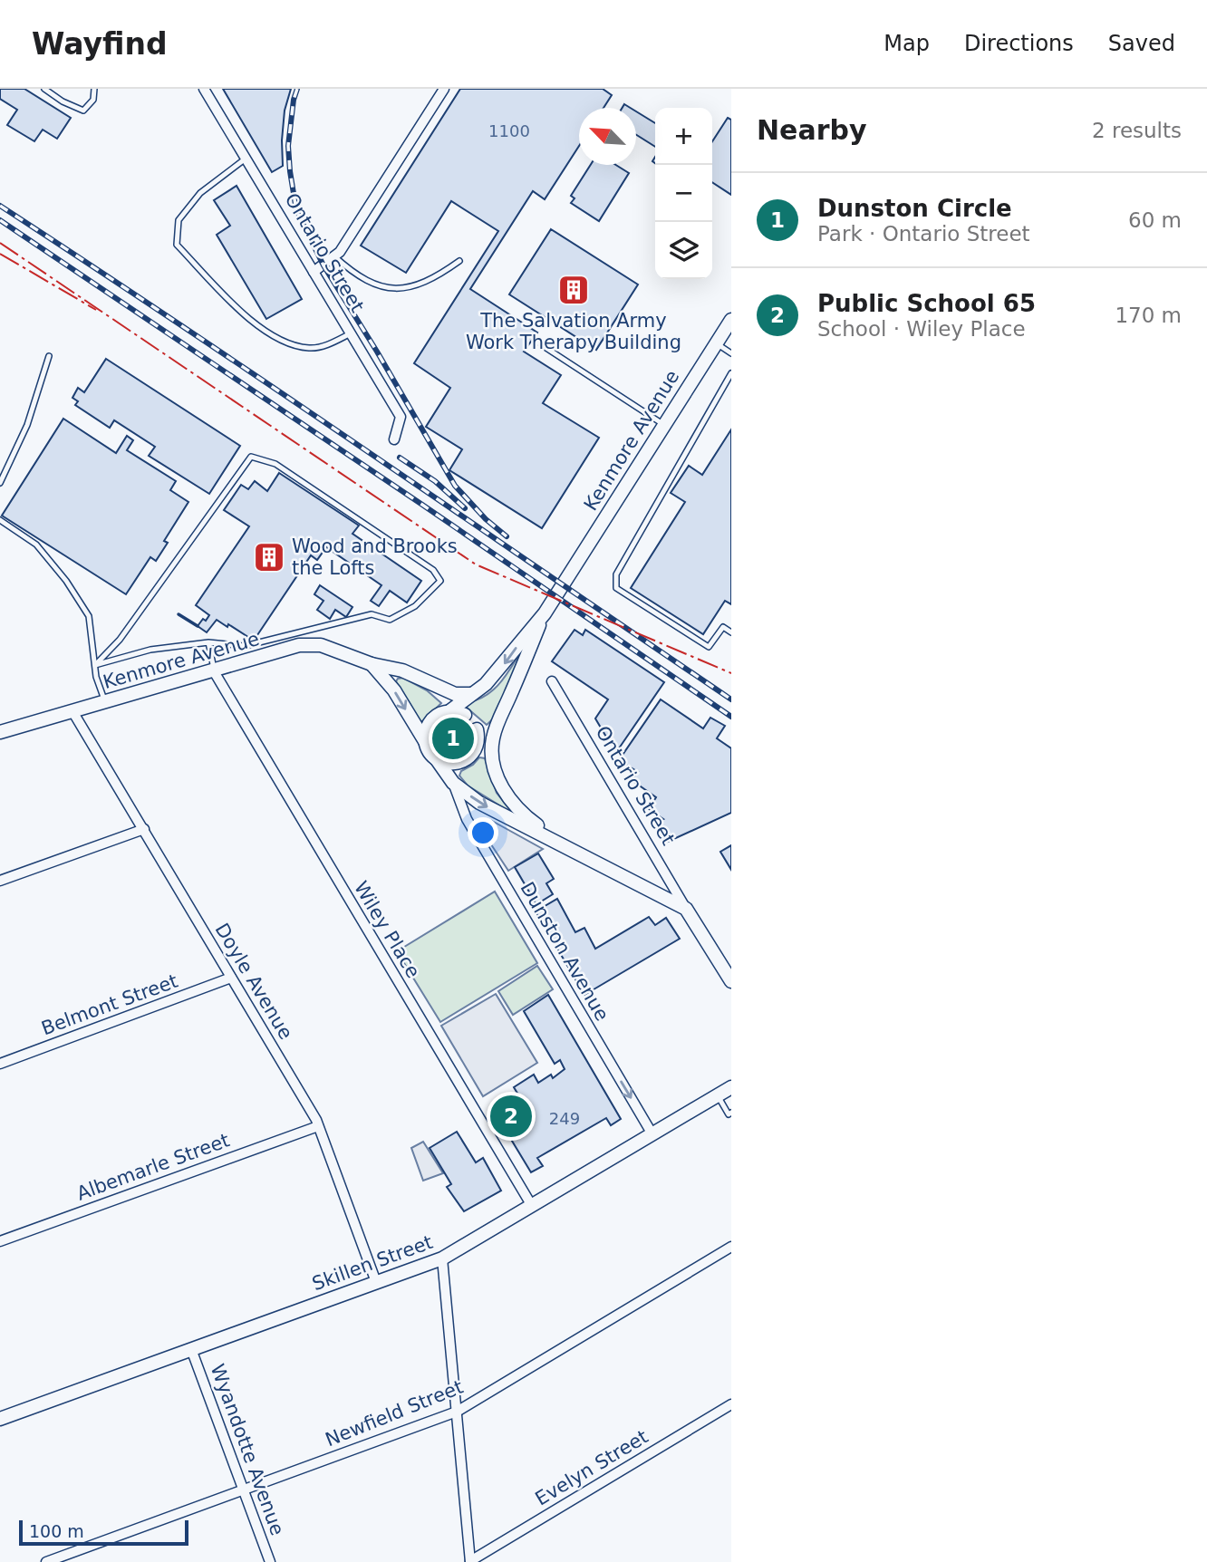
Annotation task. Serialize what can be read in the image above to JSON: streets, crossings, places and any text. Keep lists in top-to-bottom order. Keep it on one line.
{"streets":{"street":["Ontario Street","Kenmore Avenue","Wiley Place","Dunston Avenue","Doyle Avenue","Belmont Street","Albemarle Street","Skillen Street","Newfield Street","Wyandotte Avenue","Evelyn Street"]},"crossings":[["Kenmore Avenue","Wiley Place"],["Kenmore Avenue","Doyle Avenue"],["Wiley Place","Skillen Street"],["Dunston Avenue","Skillen Street"],["Doyle Avenue","Belmont Street"],["Doyle Avenue","Albemarle Street"],["Doyle Avenue","Skillen Street"],["Skillen Street","Wyandotte Avenue"],["Newfield Street","Wyandotte Avenue"]],"one_way":["Dunston Avenue"],"places":{"building":["The Salvation Army Work Therapy Building","Wood and Brooks the Lofts"]},"house_numbers":["1100","249"],"scale_bar":"100 m","north":"top left","page":{"header":"Wayfind","nav":["Map","Directions","Saved"],"heading":["Nearby","2 results"],"map_buttons":["+","−"],"list":[{"mark":"1","name":"Dunston Circle","note":"Park · Ontario Street","value":"60 m"},{"mark":"2","name":"Public School 65","note":"School · Wiley Place","value":"170 m"}],"pins":["1","2"],"scale":"100 m"}}
